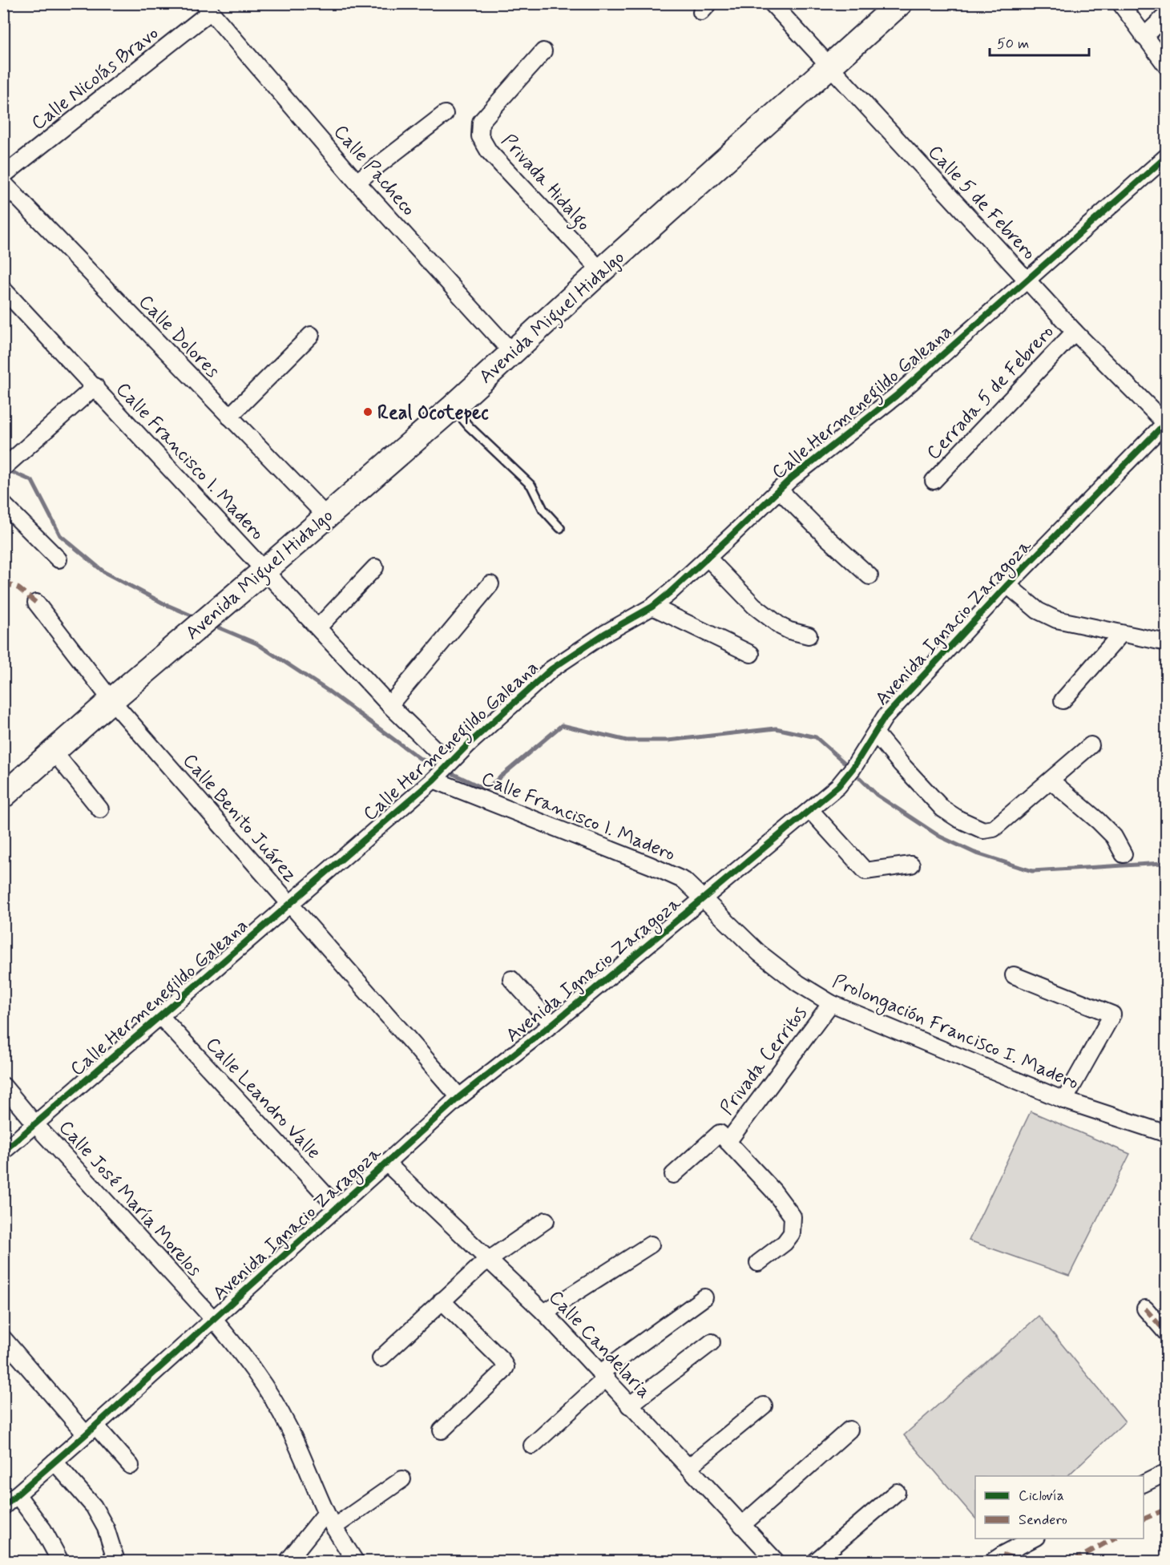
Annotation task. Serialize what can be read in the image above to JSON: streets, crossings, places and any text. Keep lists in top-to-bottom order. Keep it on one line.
{"streets":{"main road":["Avenida Miguel Hidalgo"],"street":["Calle Nicolás Bravo","Calle Pacheco","Privada Hidalgo","Calle 5 de Febrero","Calle Dolores","Cerrada 5 de Febrero","Calle Hermenegildo Galeana","Calle Francisco I. Madero","Avenida Ignacio Zaragoza","Calle Benito Juárez","Prolongación Francisco I. Madero","Privada Cerritos","Calle Leandro Valle","Calle José María Morelos","Calle Candelaria"]},"crossings":[["Calle Nicolás Bravo","Calle Pacheco"],["Calle Pacheco","Avenida Miguel Hidalgo"],["Privada Hidalgo","Avenida Miguel Hidalgo"],["Calle 5 de Febrero","Avenida Miguel Hidalgo"],["Calle 5 de Febrero","Cerrada 5 de Febrero"],["Calle 5 de Febrero","Calle Hermenegildo Galeana"],["Calle 5 de Febrero","Avenida Ignacio Zaragoza"],["Avenida Miguel Hidalgo","Calle Dolores"],["Avenida Miguel Hidalgo","Calle Francisco I. Madero"],["Avenida Miguel Hidalgo","Calle Benito Juárez"],["Calle Hermenegildo Galeana","Calle Francisco I. Madero"],["Calle Hermenegildo Galeana","Calle Benito Juárez"],["Calle Hermenegildo Galeana","Calle Leandro Valle"],["Calle Hermenegildo Galeana","Calle José María Morelos"],["Calle Francisco I. Madero","Avenida Ignacio Zaragoza"],["Calle Francisco I. Madero","Prolongación Francisco I. Madero"],["Avenida Ignacio Zaragoza","Calle Benito Juárez"],["Avenida Ignacio Zaragoza","Prolongación Francisco I. Madero"],["Avenida Ignacio Zaragoza","Calle Leandro Valle"],["Avenida Ignacio Zaragoza","Calle José María Morelos"],["Avenida Ignacio Zaragoza","Calle Candelaria"],["Prolongación Francisco I. Madero","Privada Cerritos"]],"places":["Real Ocotepec"],"legend":["Ciclovía","Sendero"],"scale_bar":"50 m"}
